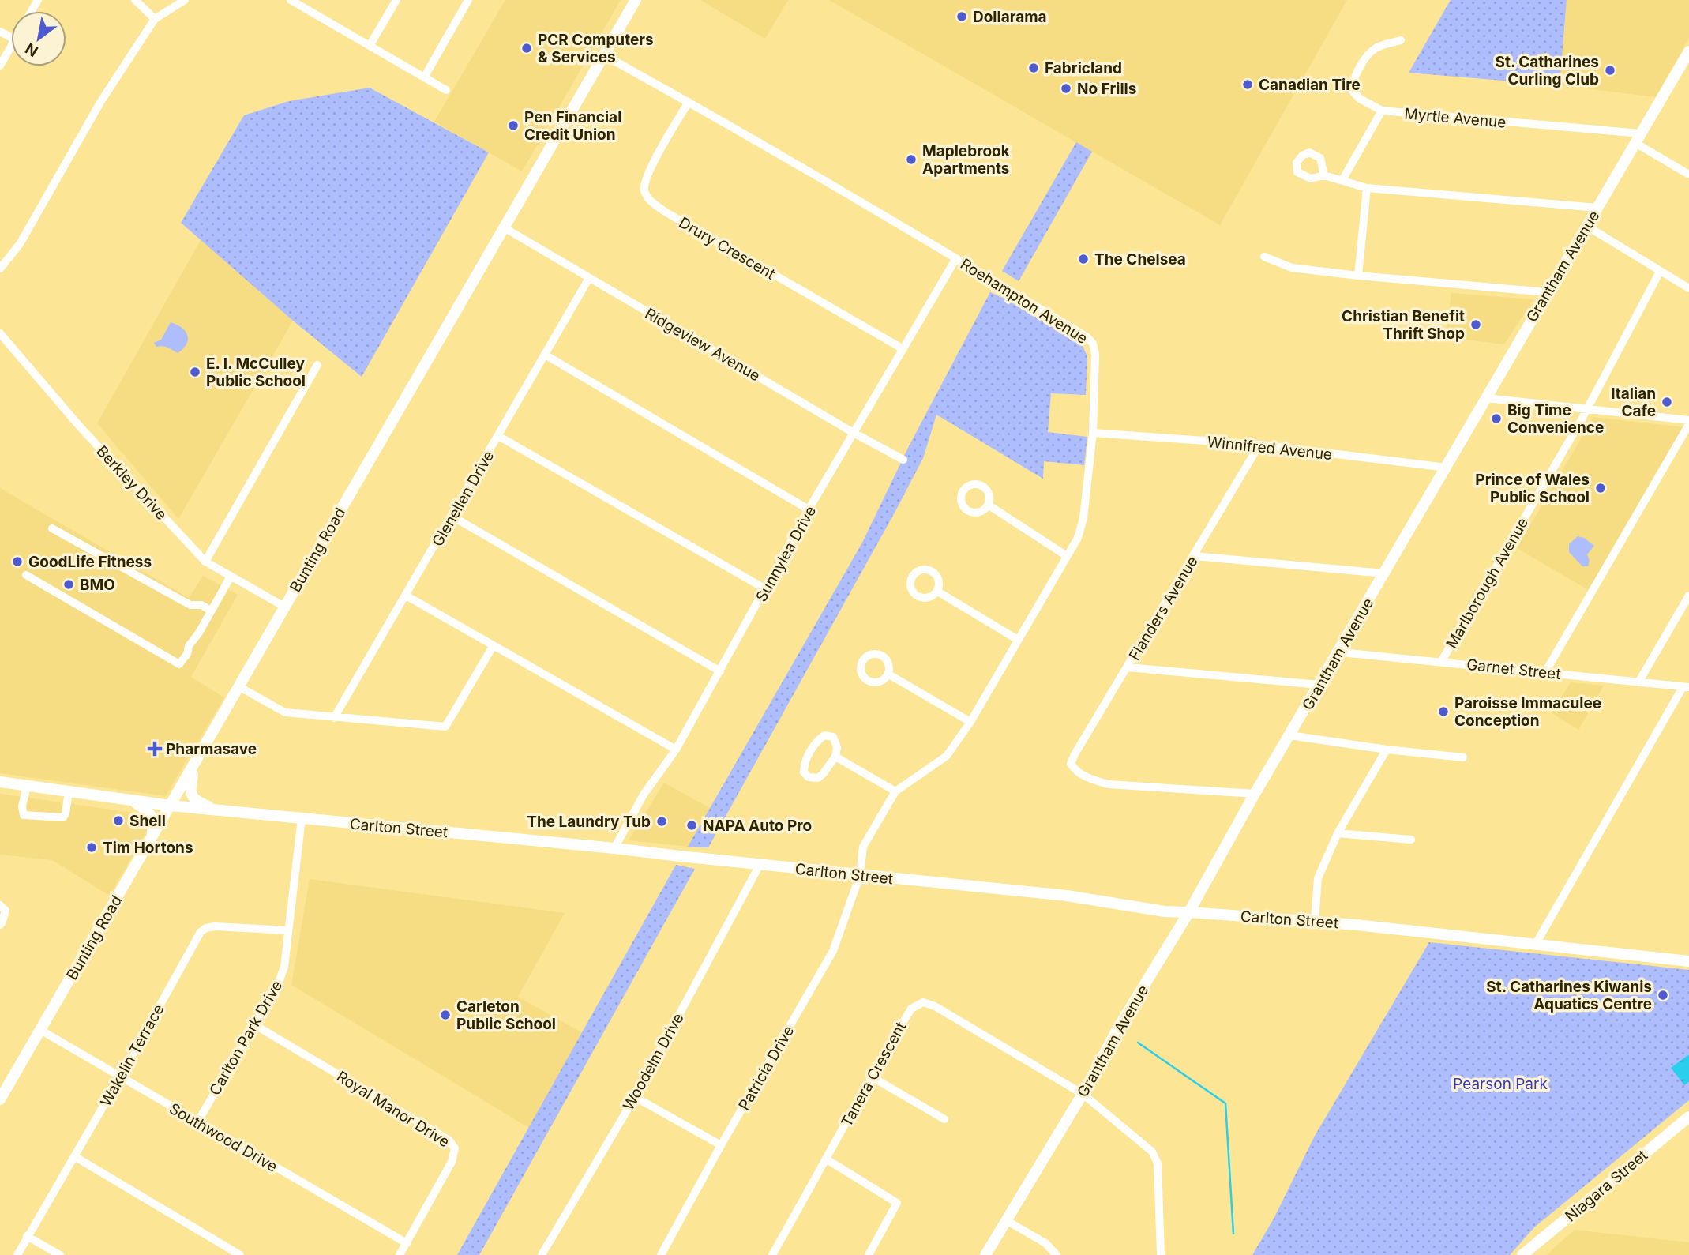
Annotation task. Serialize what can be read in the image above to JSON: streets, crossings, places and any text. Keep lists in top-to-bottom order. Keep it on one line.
{"streets":{"main road":["Grantham Avenue","Bunting Road","Carlton Street","Niagara Street"],"street":["Myrtle Avenue","Drury Crescent","Roehampton Avenue","Ridgeview Avenue","Winnifred Avenue","Berkley Drive","Glenellen Drive","Sunnylea Drive","Marlborough Avenue","Flanders Avenue","Garnet Street","Carlton Park Drive","Wakelin Terrace","Woodelm Drive","Patricia Drive","Tanera Crescent","Royal Manor Drive","Southwood Drive"]},"crossings":[["Myrtle Avenue","Grantham Avenue"],["Drury Crescent","Roehampton Avenue"],["Drury Crescent","Sunnylea Drive"],["Grantham Avenue","Winnifred Avenue"],["Grantham Avenue","Flanders Avenue"],["Grantham Avenue","Garnet Street"],["Grantham Avenue","Carlton Street"],["Grantham Avenue","Tanera Crescent"],["Roehampton Avenue","Winnifred Avenue"],["Roehampton Avenue","Bunting Road"],["Roehampton Avenue","Sunnylea Drive"],["Roehampton Avenue","Carlton Street"],["Roehampton Avenue","Patricia Drive"],["Ridgeview Avenue","Glenellen Drive"],["Ridgeview Avenue","Bunting Road"],["Ridgeview Avenue","Sunnylea Drive"],["Winnifred Avenue","Flanders Avenue"],["Berkley Drive","Bunting Road"],["Bunting Road","Carlton Street"],["Bunting Road","Southwood Drive"],["Sunnylea Drive","Carlton Street"],["Marlborough Avenue","Garnet Street"],["Carlton Street","Carlton Park Drive"],["Carlton Street","Woodelm Drive"],["Carlton Street","Patricia Drive"],["Carlton Park Drive","Wakelin Terrace"],["Carlton Park Drive","Royal Manor Drive"],["Carlton Park Drive","Southwood Drive"],["Wakelin Terrace","Southwood Drive"],["Royal Manor Drive","Southwood Drive"]],"parks":["Pearson Park"],"places":{"other":["Dollarama","PCR Computers & Services","Fabricland","St. Catharines Curling Club","Canadian Tire","No Frills","Pen Financial Credit Union","Maplebrook Apartments","The Chelsea","Christian Benefit Thrift Shop","E. I. McCulley Public School","Italian Cafe","Big Time Convenience","Prince of Wales Public School","GoodLife Fitness","BMO","Paroisse Immaculee Conception","Shell","The Laundry Tub","NAPA Auto Pro","Tim Hortons","St. Catharines Kiwanis Aquatics Centre","Carleton Public School"],"health":["Pharmasave"]},"north":"bottom left"}
